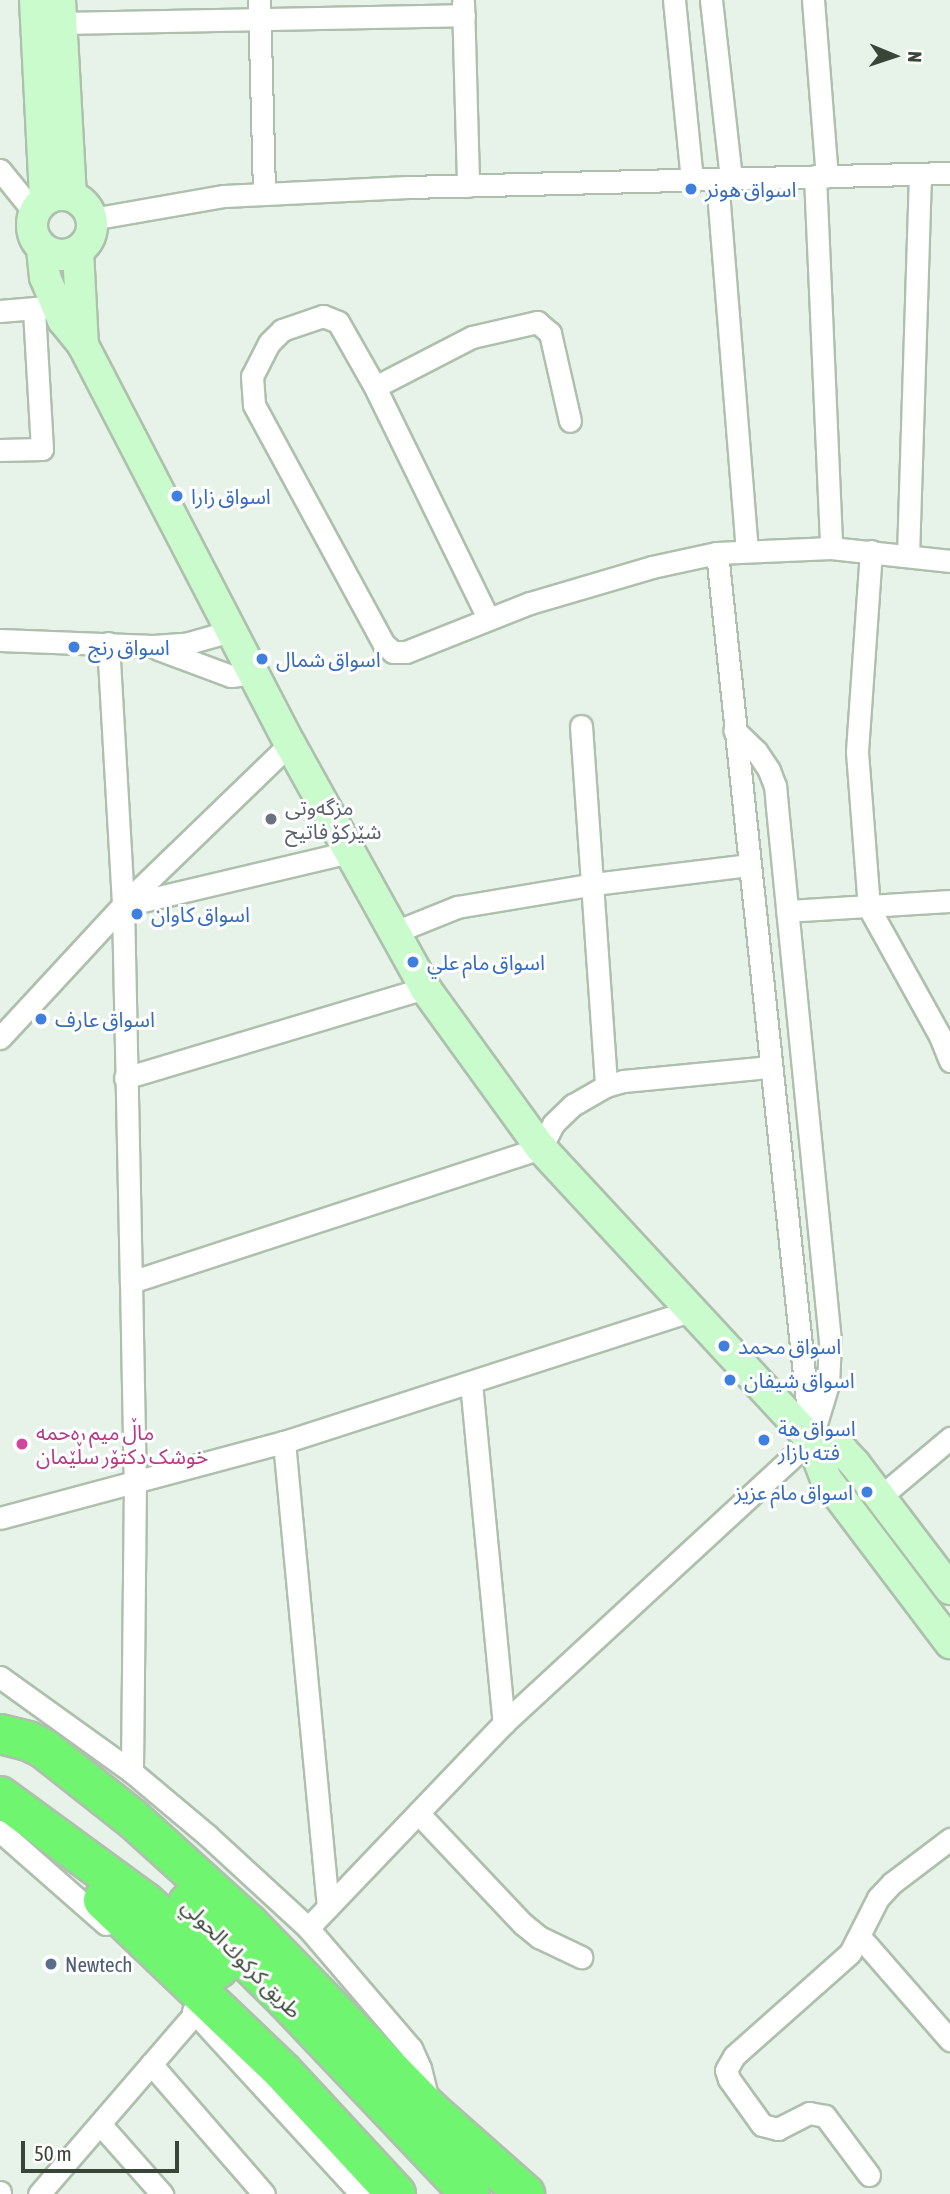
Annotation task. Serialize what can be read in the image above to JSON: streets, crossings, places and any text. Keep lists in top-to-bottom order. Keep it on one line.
{"streets":{"highway":["طريق كركوك الحولي"]},"places":["اسواق هونر","اسواق زارا","اسواق رنج","اسواق شمال","مزگەوتی شێرکۆ فاتیح","اسواق كاوان","اسواق مام علي","اسواق عارف","اسواق محمد","اسواق شيفان","اسواق هة فته بازار","ماڵ میم رەحمە خوشک دکتۆر سڵێمان","اسواق مام عزيز","Newtech"],"scale_bar":"50 m","north":"right"}
